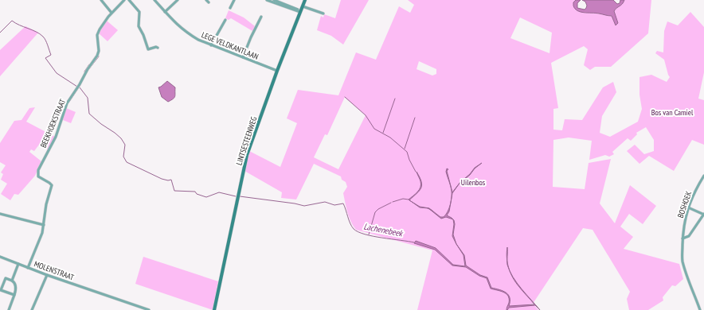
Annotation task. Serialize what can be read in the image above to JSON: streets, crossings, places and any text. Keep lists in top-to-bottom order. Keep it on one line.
{"streets":{"street":["LEGE VELDKANTLAAN","BEEKHOEKSTRAAT","LINTSESTEENWEG","BOSHOEK","MOLENSTRAAT"]},"crossings":[["LEGE VELDKANTLAAN","LINTSESTEENWEG"],["BEEKHOEKSTRAAT","MOLENSTRAAT"]],"water":["Lachenebeek"],"parks":["Bos van Camiel","Uilenbos"]}
